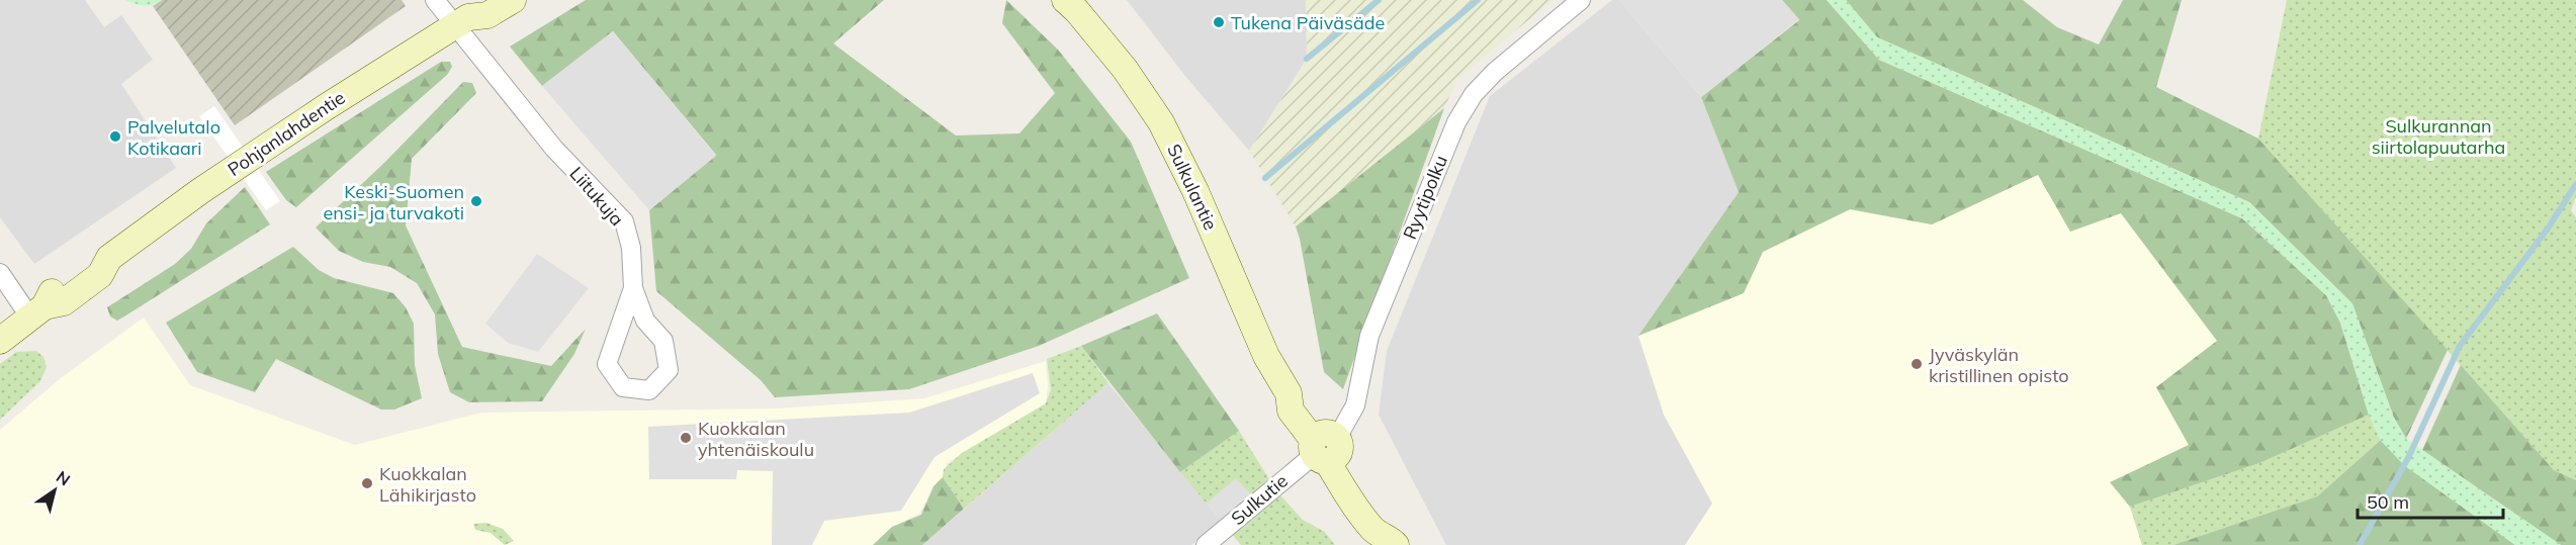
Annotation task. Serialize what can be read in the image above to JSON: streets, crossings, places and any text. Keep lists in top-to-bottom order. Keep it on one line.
{"streets":{"main road":["Pohjanlahdentie","Sulkulantie"],"street":["Liitukuja","Ryytipolku","Sulkutie"]},"crossings":[["Pohjanlahdentie","Liitukuja"],["Sulkulantie","Ryytipolku"],["Sulkulantie","Sulkutie"],["Ryytipolku","Sulkutie"]],"parks":["Sulkurannan siirtolapuutarha"],"places":["Tukena Päiväsäde","Palvelutalo Kotikaari","Keski-Suomen ensi- ja turvakoti","Jyväskylän kristillinen opisto","Kuokkalan yhtenäiskoulu","Kuokkalan Lähikirjasto"],"scale_bar":"50 m","north":"top right"}
